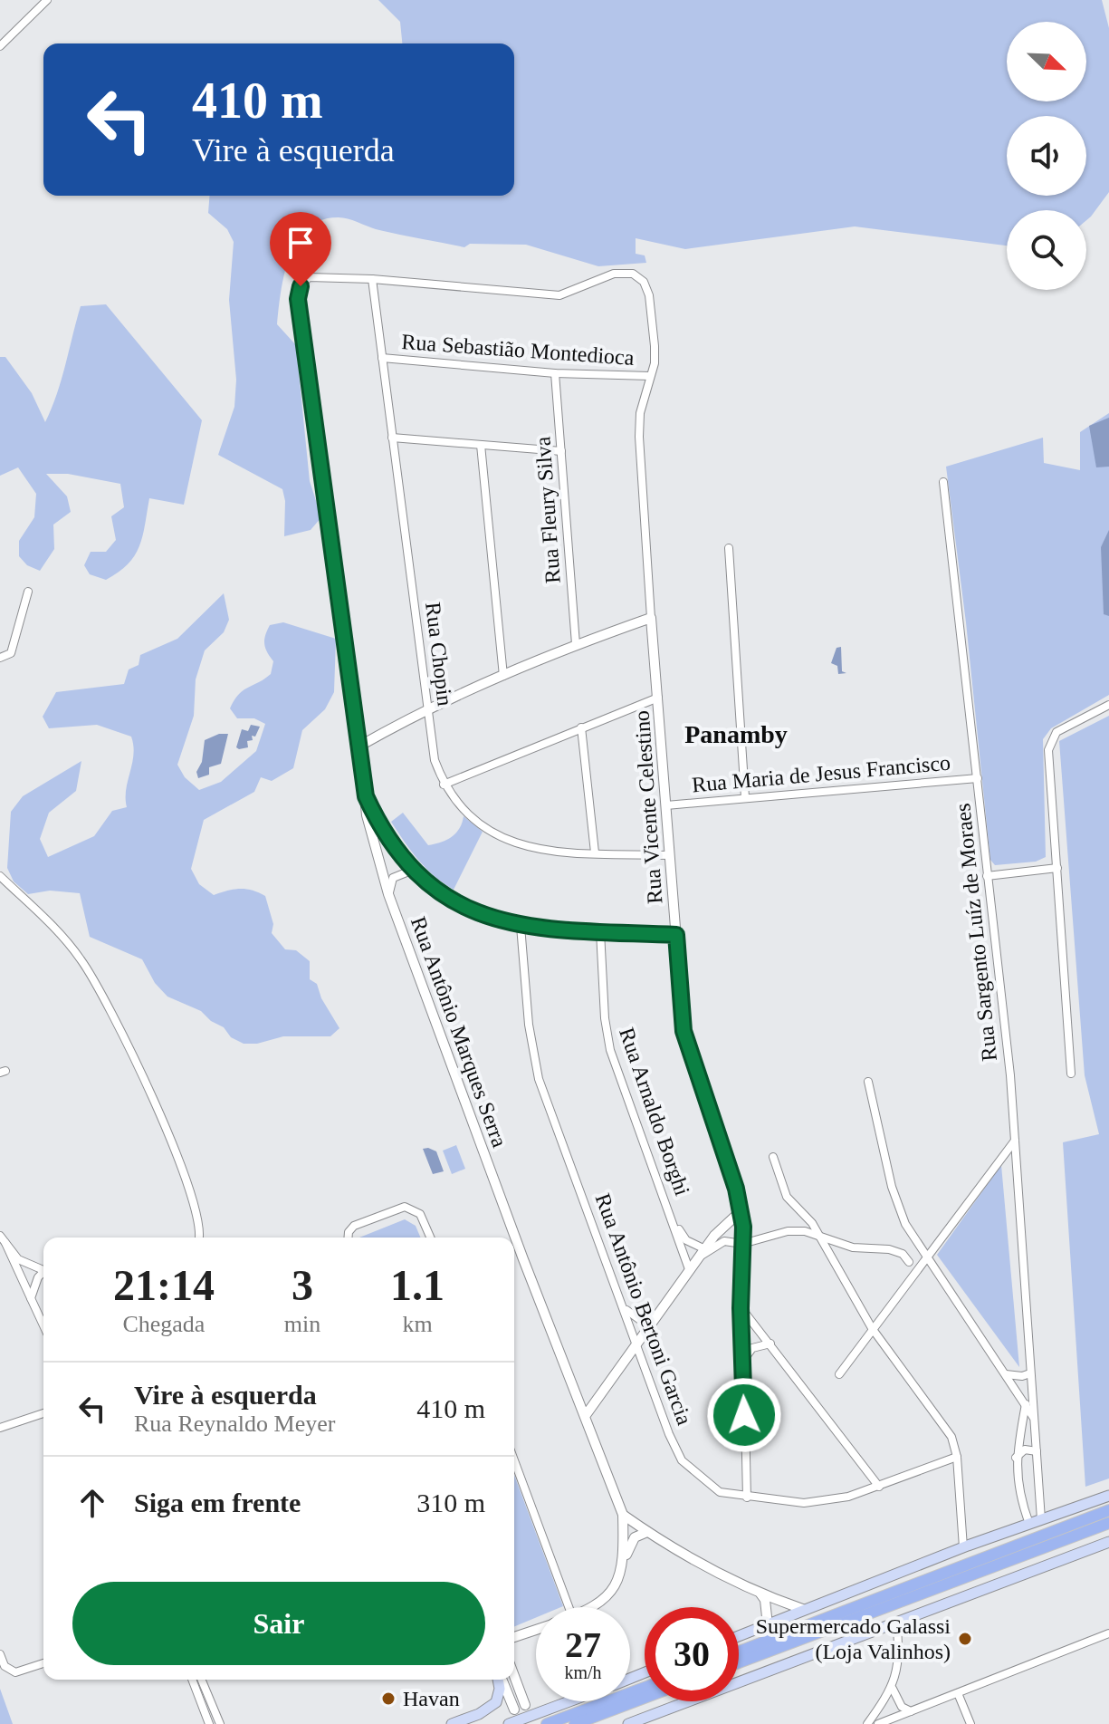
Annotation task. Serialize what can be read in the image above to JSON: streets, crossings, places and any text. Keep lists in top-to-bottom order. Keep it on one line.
{"streets":{"street":["Rua Sebastião Montedioca","Rua Fleury Silva","Rua Chopin","Rua Maria de Jesus Francisco","Rua Vicente Celestino","Rua Sargento Luíz de Moraes","Rua Antônio Marques Serra","Rua Arnaldo Borghi","Rua Antônio Bertoni Garcia"]},"crossings":[["Rua Sebastião Montedioca","Rua Fleury Silva"],["Rua Sebastião Montedioca","Rua Chopin"],["Rua Sebastião Montedioca","Rua Vicente Celestino"],["Rua Chopin","Rua Vicente Celestino"],["Rua Chopin","Rua Antônio Marques Serra"],["Rua Maria de Jesus Francisco","Rua Vicente Celestino"],["Rua Maria de Jesus Francisco","Rua Sargento Luíz de Moraes"],["Rua Vicente Celestino","Rua Antônio Marques Serra"],["Rua Vicente Celestino","Rua Antônio Bertoni Garcia"]],"districts":["Panamby"],"places":["Supermercado Galassi (Loja Valinhos)","Havan"],"north":"bottom right","page":{"turn":["410 m","Vire à esquerda"],"eta":["21:14","Chegada","3","min","1.1","km"],"list":[{"name":"Vire à esquerda","note":"Rua Reynaldo Meyer","value":"410 m"},{"name":"Siga em frente","value":"310 m"}],"buttons":"Sair","speed":"27 km/h","limit":"30"}}
